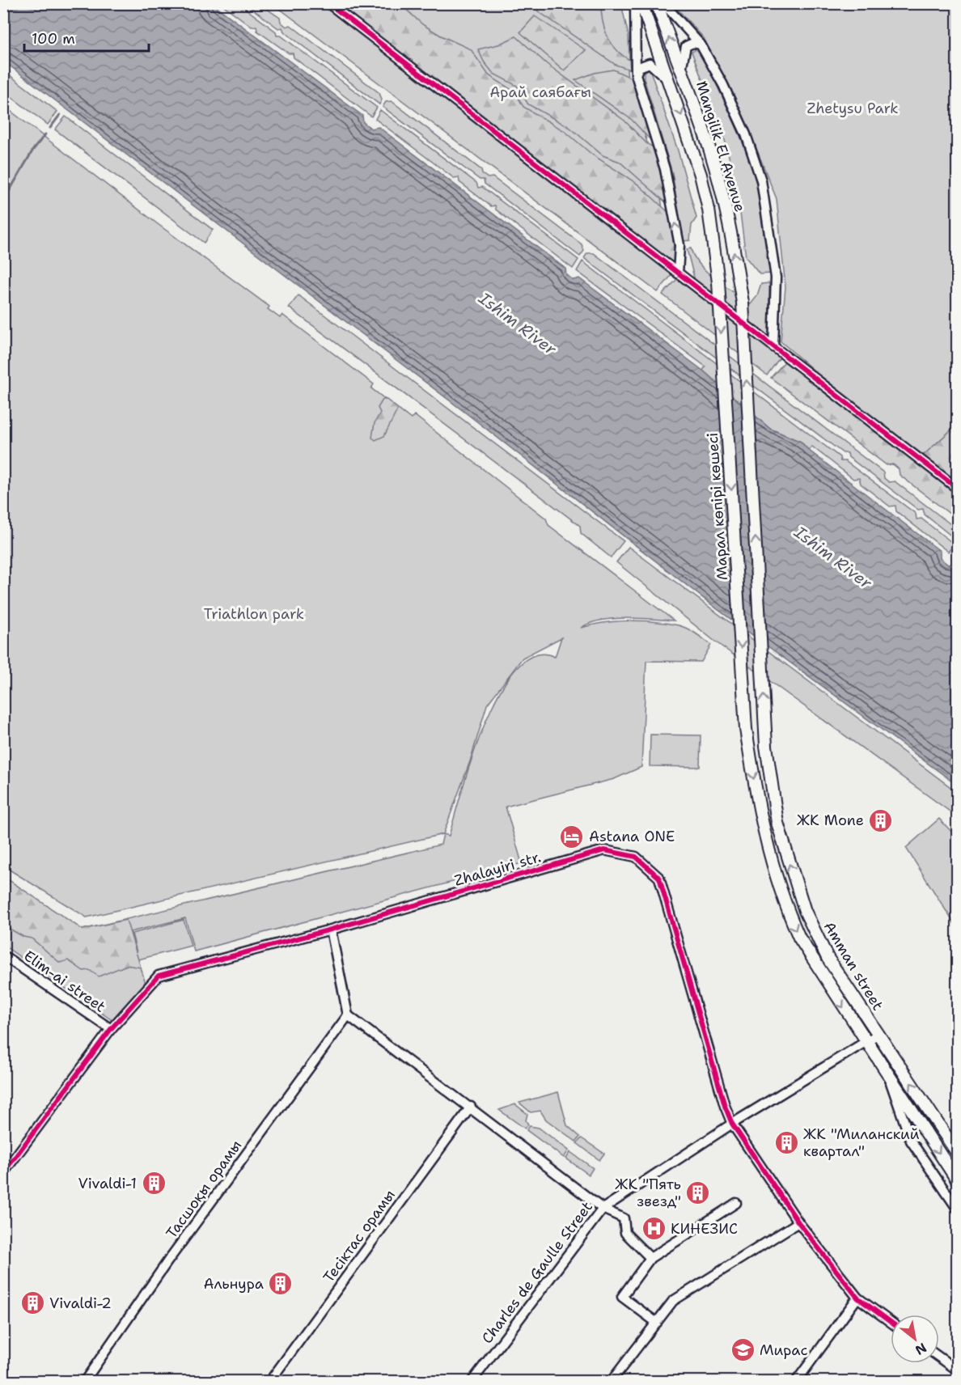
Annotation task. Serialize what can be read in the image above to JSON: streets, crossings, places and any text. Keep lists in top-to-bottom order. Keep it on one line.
{"streets":{"main road":["Mangilik El Avenue","Марал көпірі көшесі","Amman street"],"street":["Zhalayiri str.","Elim-ai street","Тасшоқы орамы","Тесіктас орамы","Charles de Gaulle Street"]},"crossings":[["Mangilik El Avenue","Марал көпірі көшесі"],["Mangilik El Avenue","Amman street"],["Марал көпірі көшесі","Amman street"],["Zhalayiri str.","Elim-ai street"],["Zhalayiri str.","Charles de Gaulle Street"],["Amman street","Charles de Gaulle Street"]],"one_way":["Марал көпірі көшесі"],"water":["Ishim River"],"parks":["Арай саябағы","Zhetysu Park","Triathlon park"],"places":{"building":["ЖК Mone","ЖК \"Миланский квартал\"","Vivaldi-1","ЖК \"Пять звезд\"","Альнура","Vivaldi-2"],"hotel":["Astana ONE"],"hospital":["КИНЕЗИС"],"school or university":["Мирас"]},"scale_bar":"100 m","north":"bottom right"}
